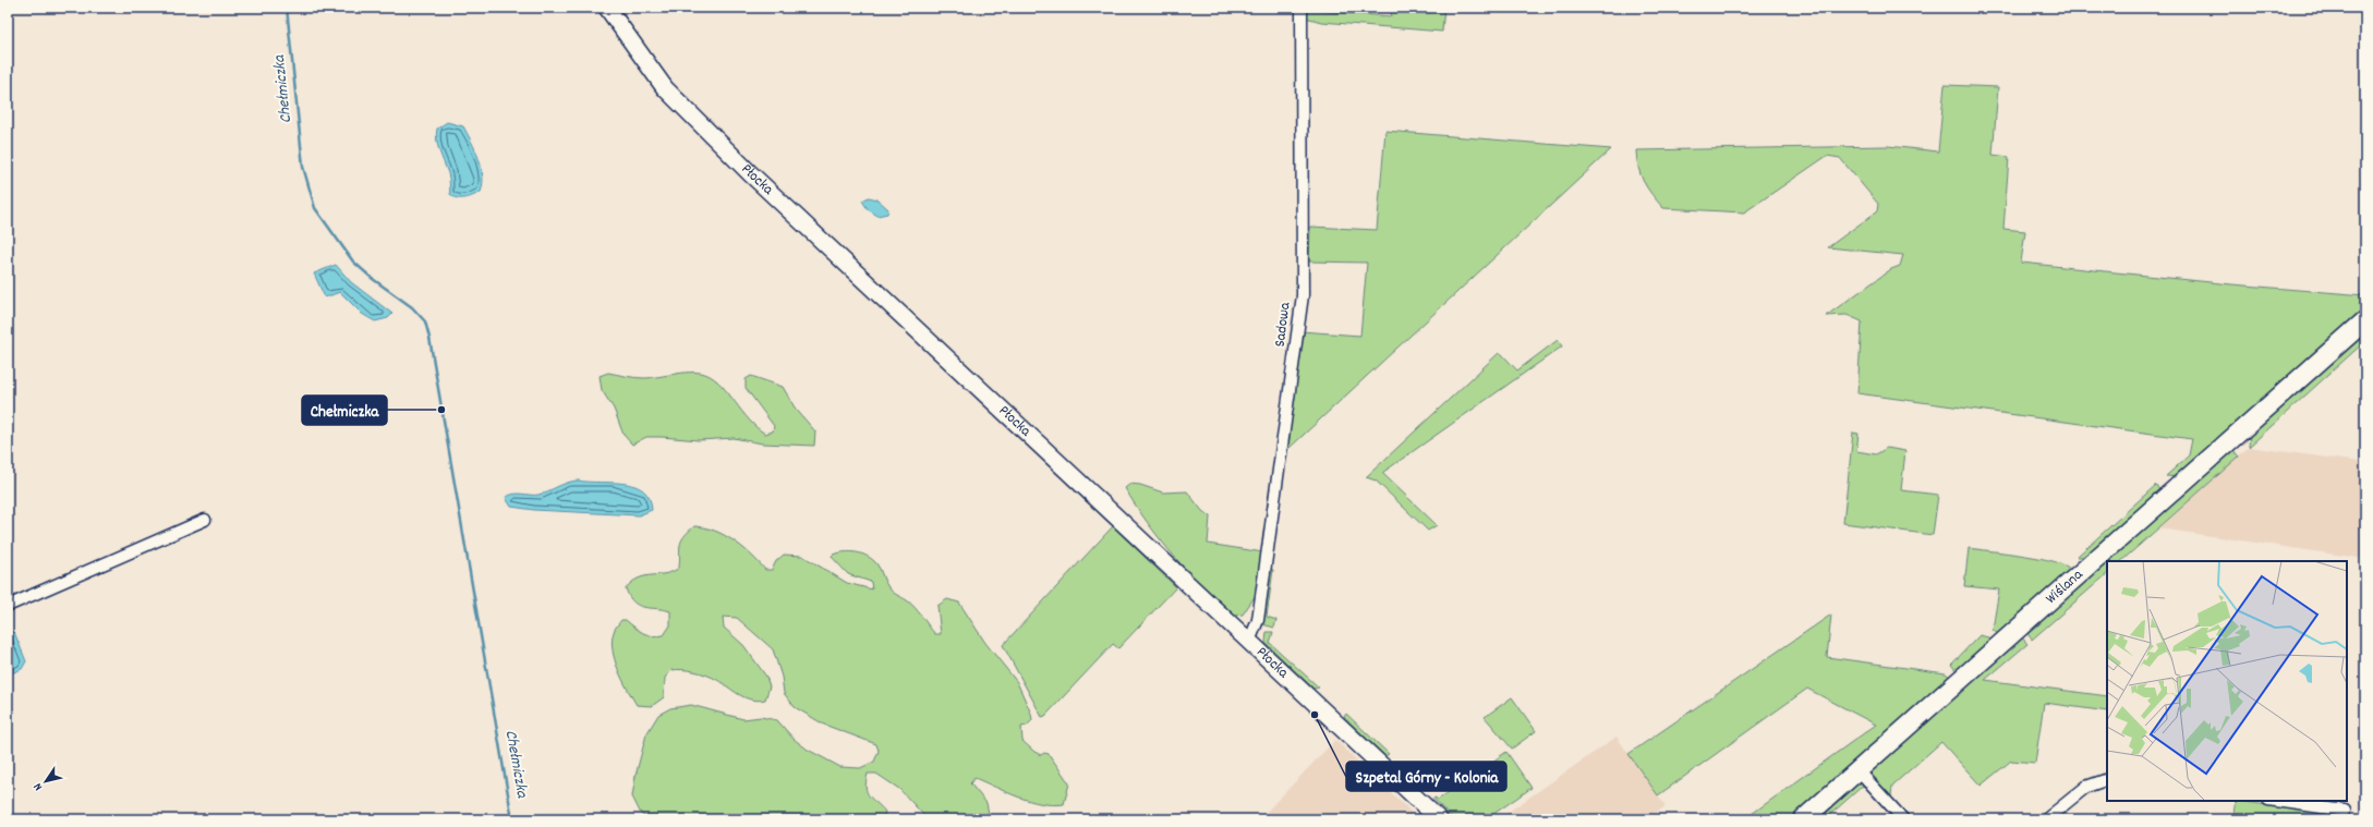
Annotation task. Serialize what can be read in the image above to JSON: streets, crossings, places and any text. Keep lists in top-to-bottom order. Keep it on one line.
{"streets":{"main road":["Płocka","Wiślana"],"street":["Sadowa"]},"crossings":[["Płocka","Sadowa"]],"water":["Chełmiczka"],"places":["Chełmiczka","Szpetal Górny - Kolonia"],"north":"bottom left"}
